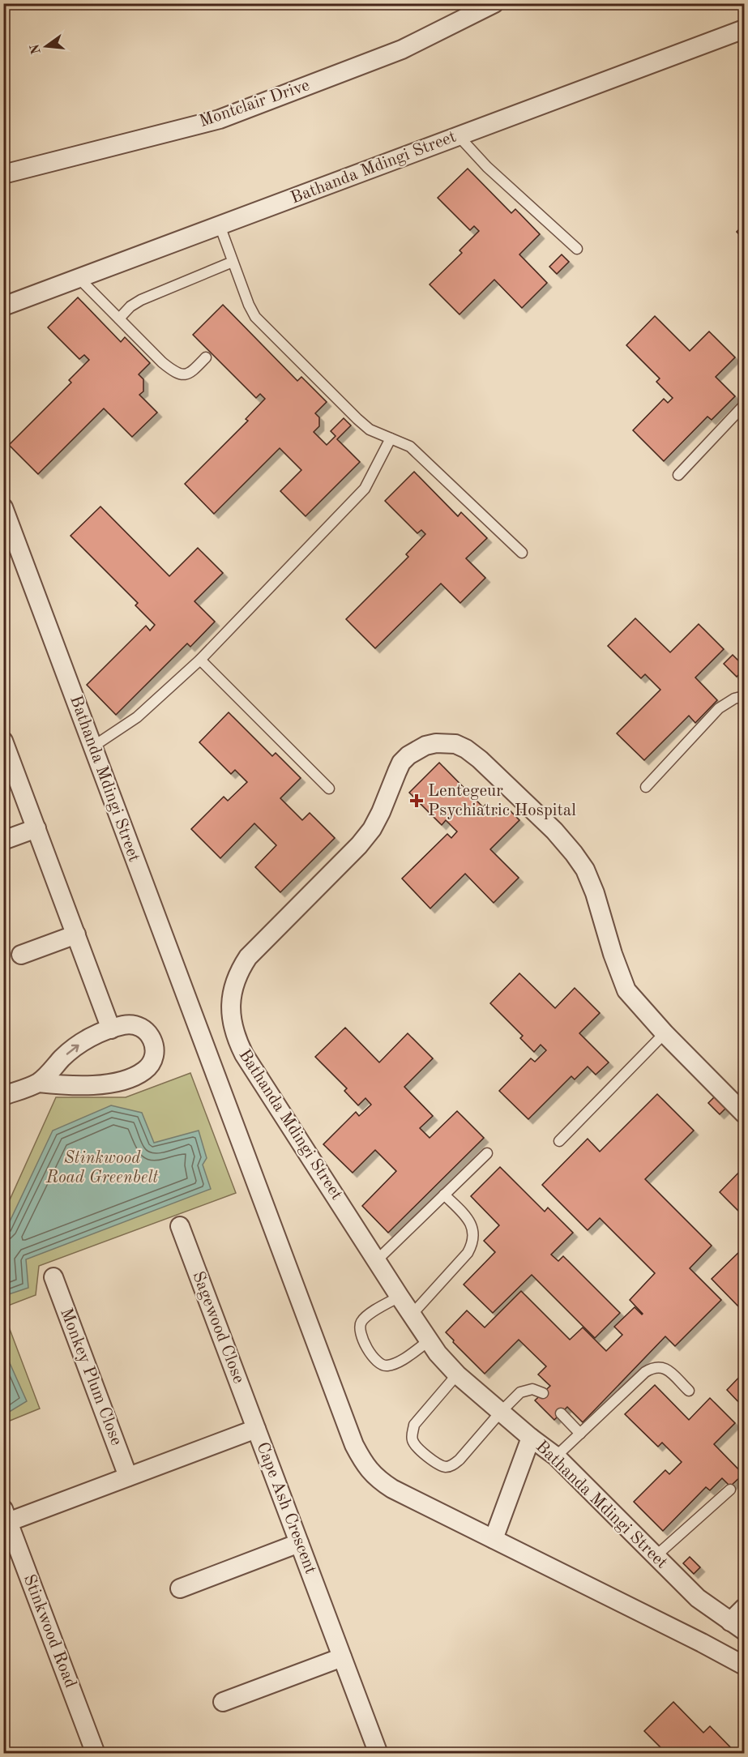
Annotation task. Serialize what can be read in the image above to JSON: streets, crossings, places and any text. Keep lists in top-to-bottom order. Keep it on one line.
{"streets":{"street":["Montclair Drive","Bathanda Mdingi Street","Sagewood Close","Monkey Plum Close","Cape Ash Crescent","Stinkwood Road"]},"crossings":[["Sagewood Close","Cape Ash Crescent"],["Monkey Plum Close","Cape Ash Crescent"],["Cape Ash Crescent","Stinkwood Road"]],"parks":["Stinkwood Road Greenbelt"],"places":{"health":["Lentegeur Psychiatric Hospital"]},"north":"left"}
